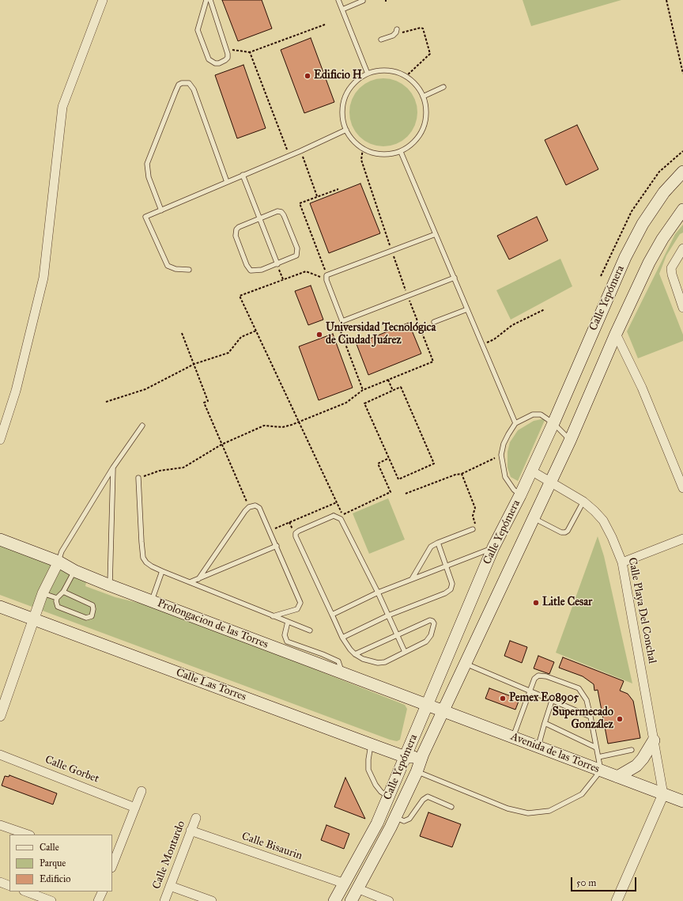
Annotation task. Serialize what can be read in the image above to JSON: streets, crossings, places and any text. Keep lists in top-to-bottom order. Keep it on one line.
{"streets":{"main road":["Calle Yepómera","Prolongacion de las Torres","Calle Las Torres","Avenida de las Torres"],"street":["Calle Playa Del Conchal","Calle Gorbet","Calle Bisaurin","Calle Montardo"]},"crossings":[["Calle Yepómera","Calle Playa Del Conchal"],["Calle Yepómera","Prolongacion de las Torres"],["Calle Yepómera","Calle Las Torres"],["Calle Yepómera","Avenida de las Torres"],["Calle Yepómera","Calle Bisaurin"],["Calle Playa Del Conchal","Avenida de las Torres"],["Prolongacion de las Torres","Avenida de las Torres"],["Calle Bisaurin","Calle Montardo"]],"places":["Edificio H","Universidad Tecnológica de Ciudad Juárez","Litle Cesar","Pemex E08905","Supermecado González"],"legend":["Calle","Parque","Edificio"],"scale_bar":"50 m"}
